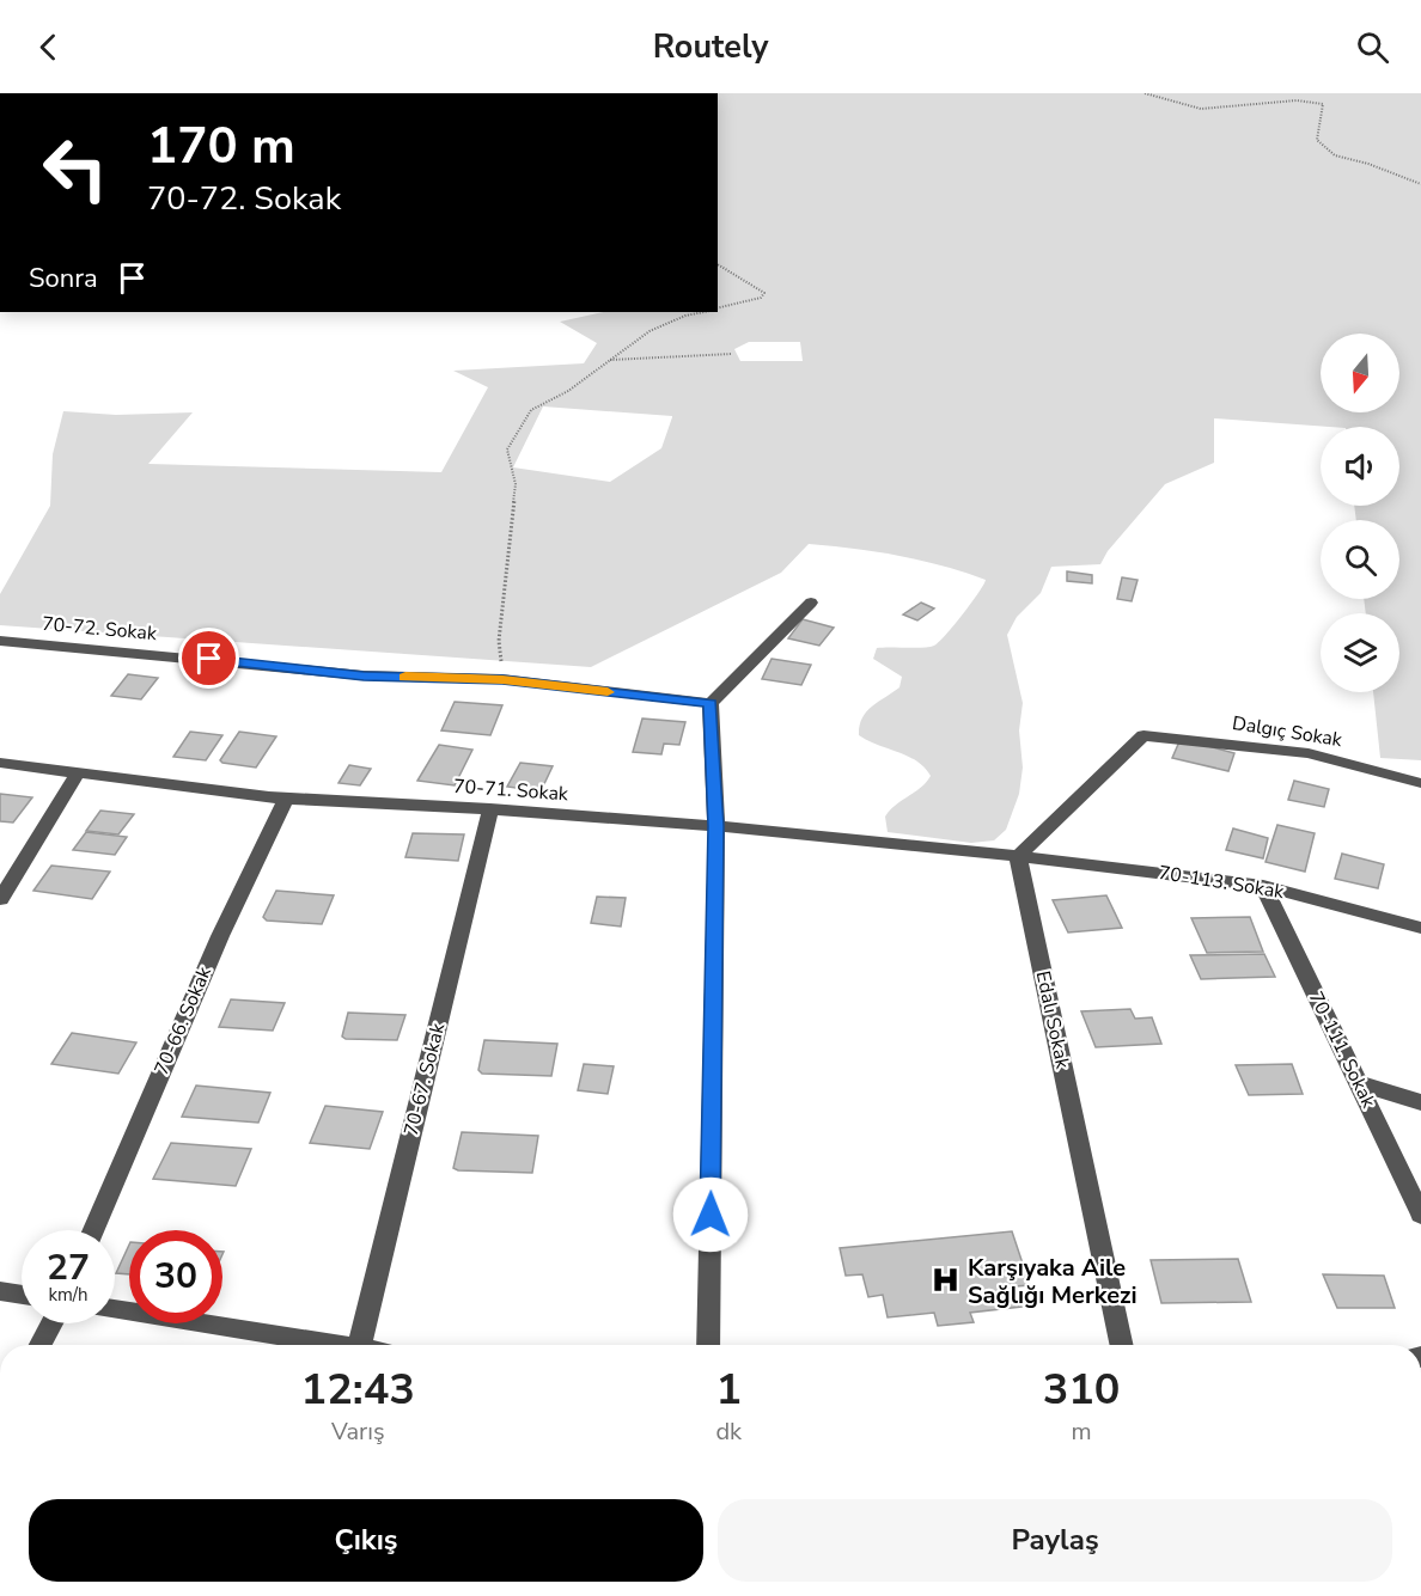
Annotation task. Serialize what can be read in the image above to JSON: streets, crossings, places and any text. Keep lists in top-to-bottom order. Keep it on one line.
{"streets":{"street":["70-72. Sokak","Dalgıç Sokak","70-71. Sokak","70-113. Sokak","Edalı Sokak","70-66. Sokak","70-111. Sokak","70-67. Sokak"]},"crossings":[["Dalgıç Sokak","70-71. Sokak"],["Dalgıç Sokak","70-113. Sokak"],["Dalgıç Sokak","Edalı Sokak"],["70-71. Sokak","70-113. Sokak"],["70-71. Sokak","Edalı Sokak"],["70-71. Sokak","70-66. Sokak"],["70-71. Sokak","70-67. Sokak"],["70-113. Sokak","Edalı Sokak"],["70-113. Sokak","70-111. Sokak"]],"places":{"hospital":["Karşıyaka Aile Sağlığı Merkezi"]},"north":"bottom","page":{"header":"Routely","turn":["170 m","70-72. Sokak"],"then":"Sonra","speed":"27 km/h","limit":"30","eta":["12:43","Varış","1","dk","310","m"],"buttons":["Çıkış","Paylaş"]}}
